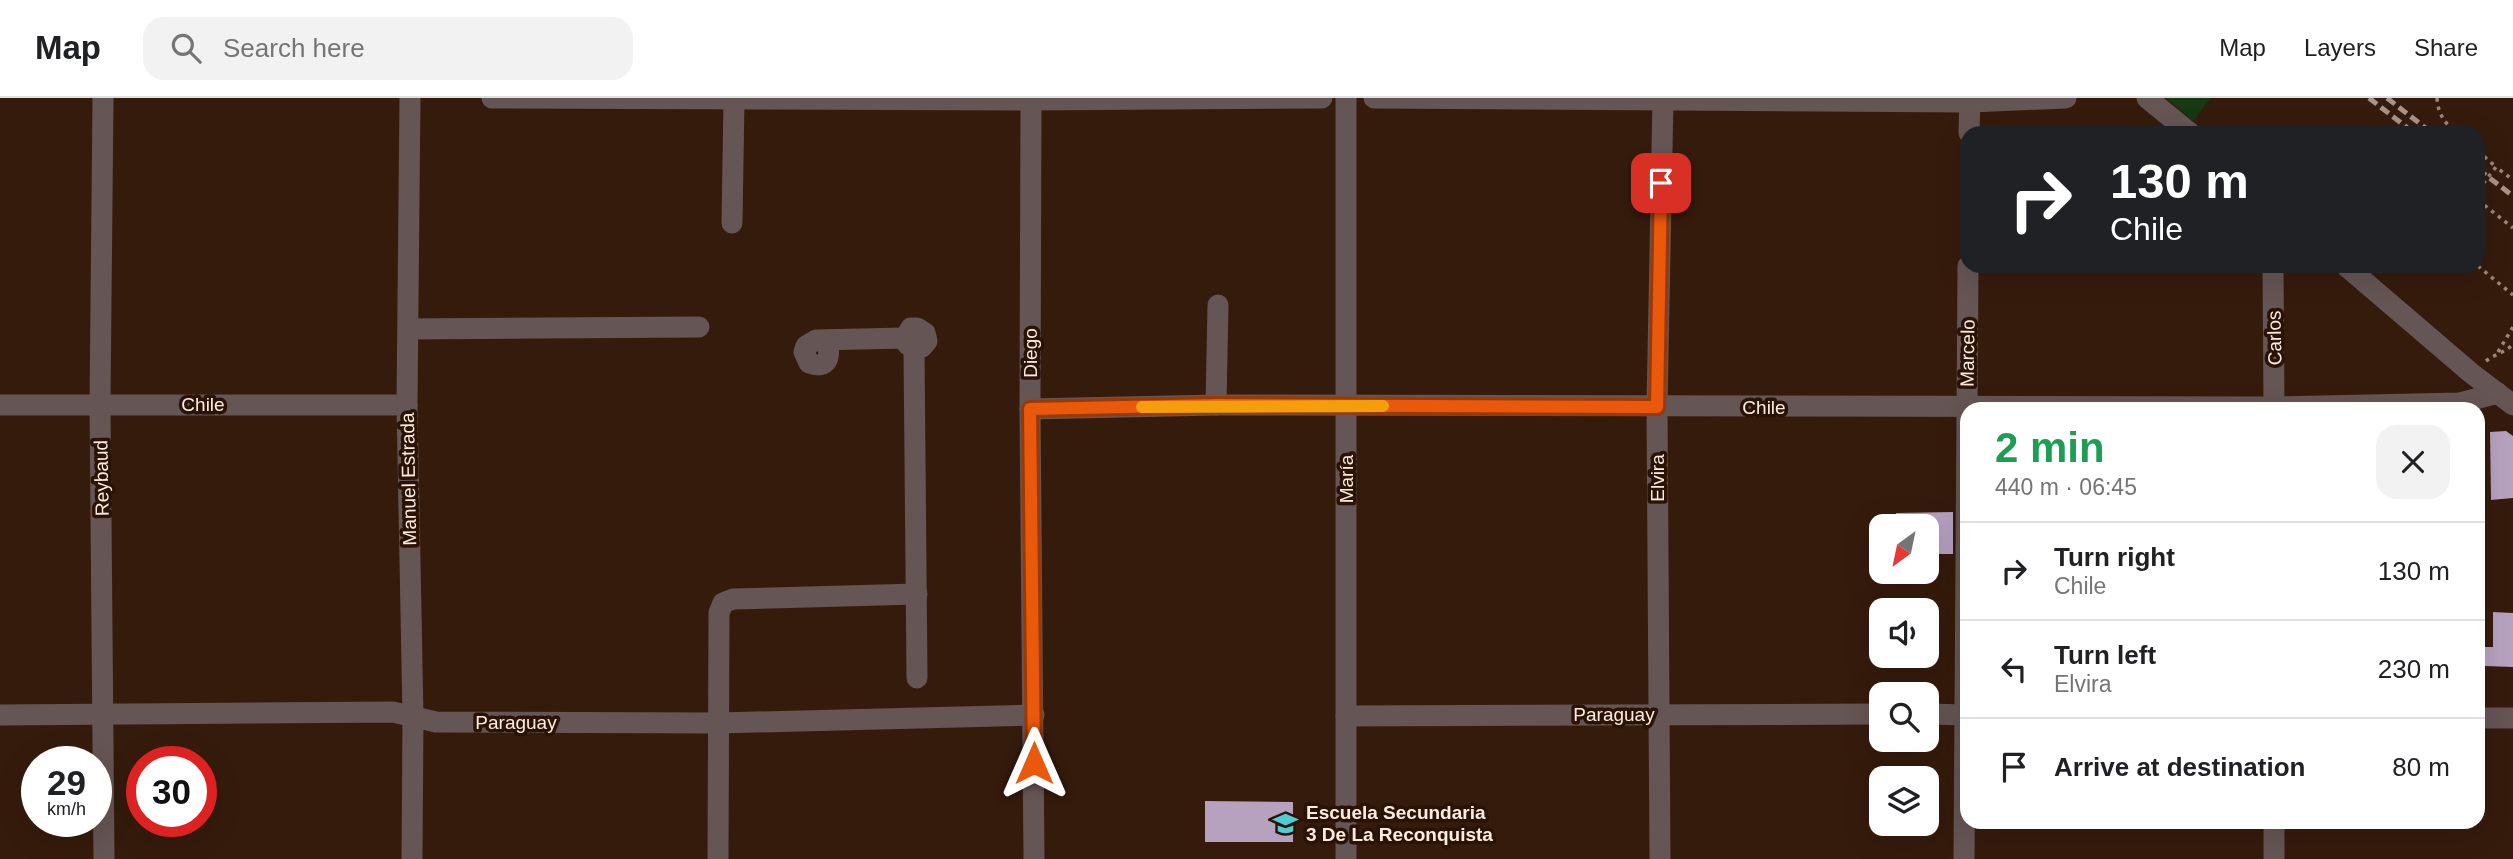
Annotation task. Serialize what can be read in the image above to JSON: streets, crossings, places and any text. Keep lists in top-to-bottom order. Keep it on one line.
{"streets":{"street":["Carlos","Diego","Marcelo","Chile","Reybaud","Elvira","Manuel Estrada","María","Paraguay"]},"crossings":[["Diego","Chile"],["Diego","Paraguay"],["Chile","Reybaud"],["Chile","Elvira"],["Chile","Manuel Estrada"],["Chile","María"],["Reybaud","Paraguay"],["Elvira","Paraguay"],["Manuel Estrada","Paraguay"],["María","Paraguay"]],"places":{"school or university":["Escuela Secundaria 3 De La Reconquista"]},"north":"bottom left","page":{"header":"Map","search":"Search here","nav":["Map","Layers","Share"],"turn":["130 m","Chile"],"heading":["2 min","440 m · 06:45"],"list":[{"name":"Turn right","note":"Chile","value":"130 m"},{"name":"Turn left","note":"Elvira","value":"230 m"},{"name":"Arrive at destination","value":"80 m"}],"speed":"29 km/h","limit":"30"}}
